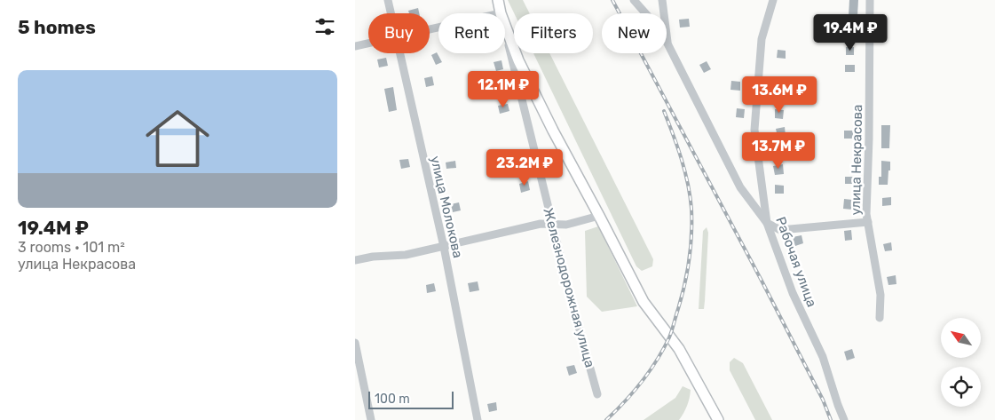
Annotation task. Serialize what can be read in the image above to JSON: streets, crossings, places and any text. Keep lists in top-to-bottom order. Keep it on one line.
{"streets":{"main road":["Железнодорожная улица"],"street":["улица Некрасова","улица Молокова","Рабочая улица"]},"scale_bar":"100 m","north":"top left","page":{"heading":"5 homes","chip":["Buy","Rent","Filters","New"],"price":["19.4M ₽","12.1M ₽","13.6M ₽","13.7M ₽","23.2M ₽"],"list":[{"name":"19.4M ₽","note":"3 rooms · 101 m² · улица Некрасова"}],"scale":"100 m"}}
